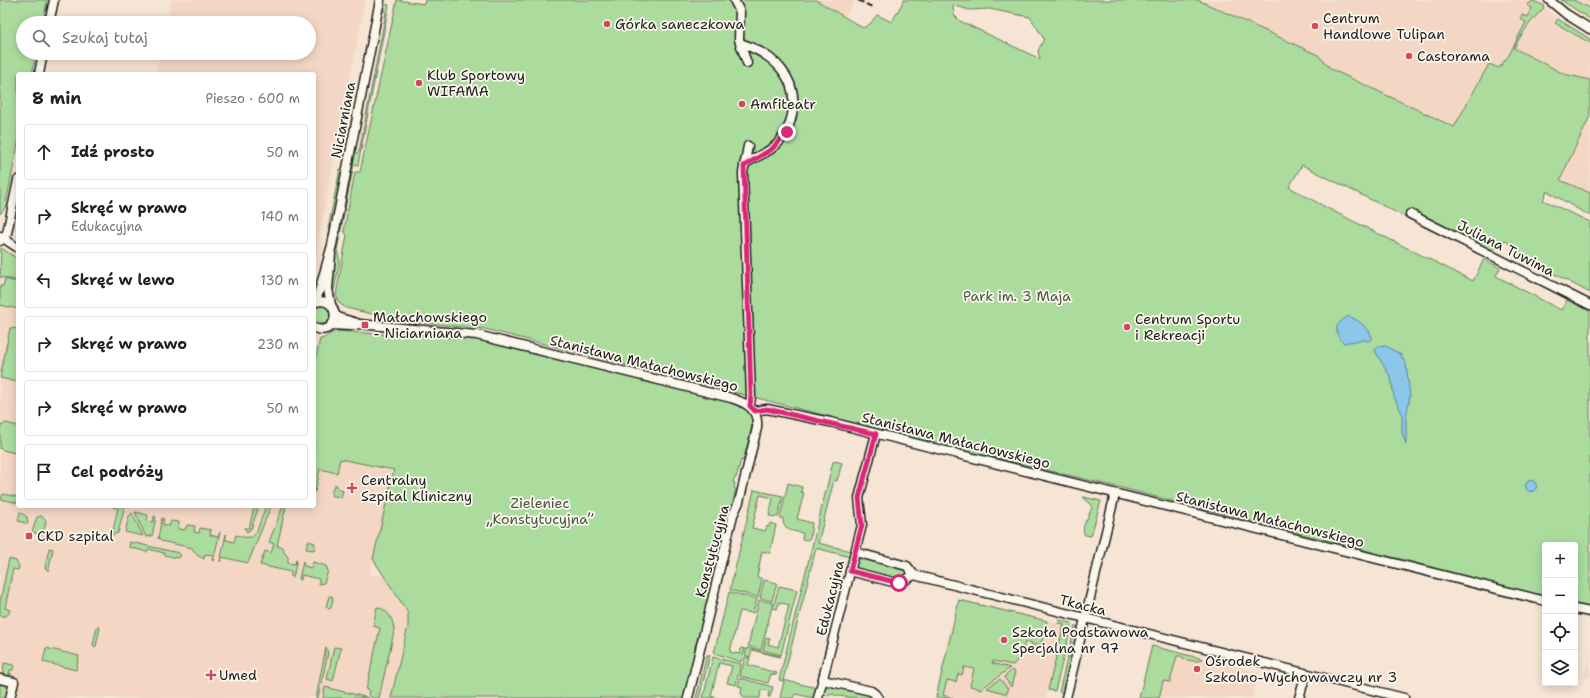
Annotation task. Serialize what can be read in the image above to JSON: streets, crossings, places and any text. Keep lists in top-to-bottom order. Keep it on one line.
{"streets":{"street":["Niciarniana","Juliana Tuwima","Stanisława Małachowskiego","Konstytucyjna","Edukacyjna","Tkacka"]},"crossings":[["Niciarniana","Stanisława Małachowskiego"],["Stanisława Małachowskiego","Konstytucyjna"],["Stanisława Małachowskiego","Edukacyjna"],["Edukacyjna","Tkacka"]],"parks":["Park im. 3 Maja","Zieleniec „Konstytucyjna”"],"places":{"other":["Górka saneczkowa","Centrum Handlowe Tulipan","Castorama","Klub Sportowy WIFAMA","Amfiteatr","Centrum Sportu i Rekreacji","Szkoła Podstawowa Specjalna nr 97","Ośrodek Szkolno-Wychowawczy nr 3"],"transit":["Małachowskiego - Niciarniana","CKD szpital"],"health":["Centralny Szpital Kliniczny","Umed"]},"page":{"search":"Szukaj tutaj","heading":["8 min","Pieszo · 600 m"],"list":[["Idź prosto","50 m"],["Skręć w prawo","Edukacyjna","140 m"],["Skręć w lewo","130 m"],["Skręć w prawo","230 m"],["Skręć w prawo","50 m"],"Cel podróży"],"map_buttons":["+","−"]}}
